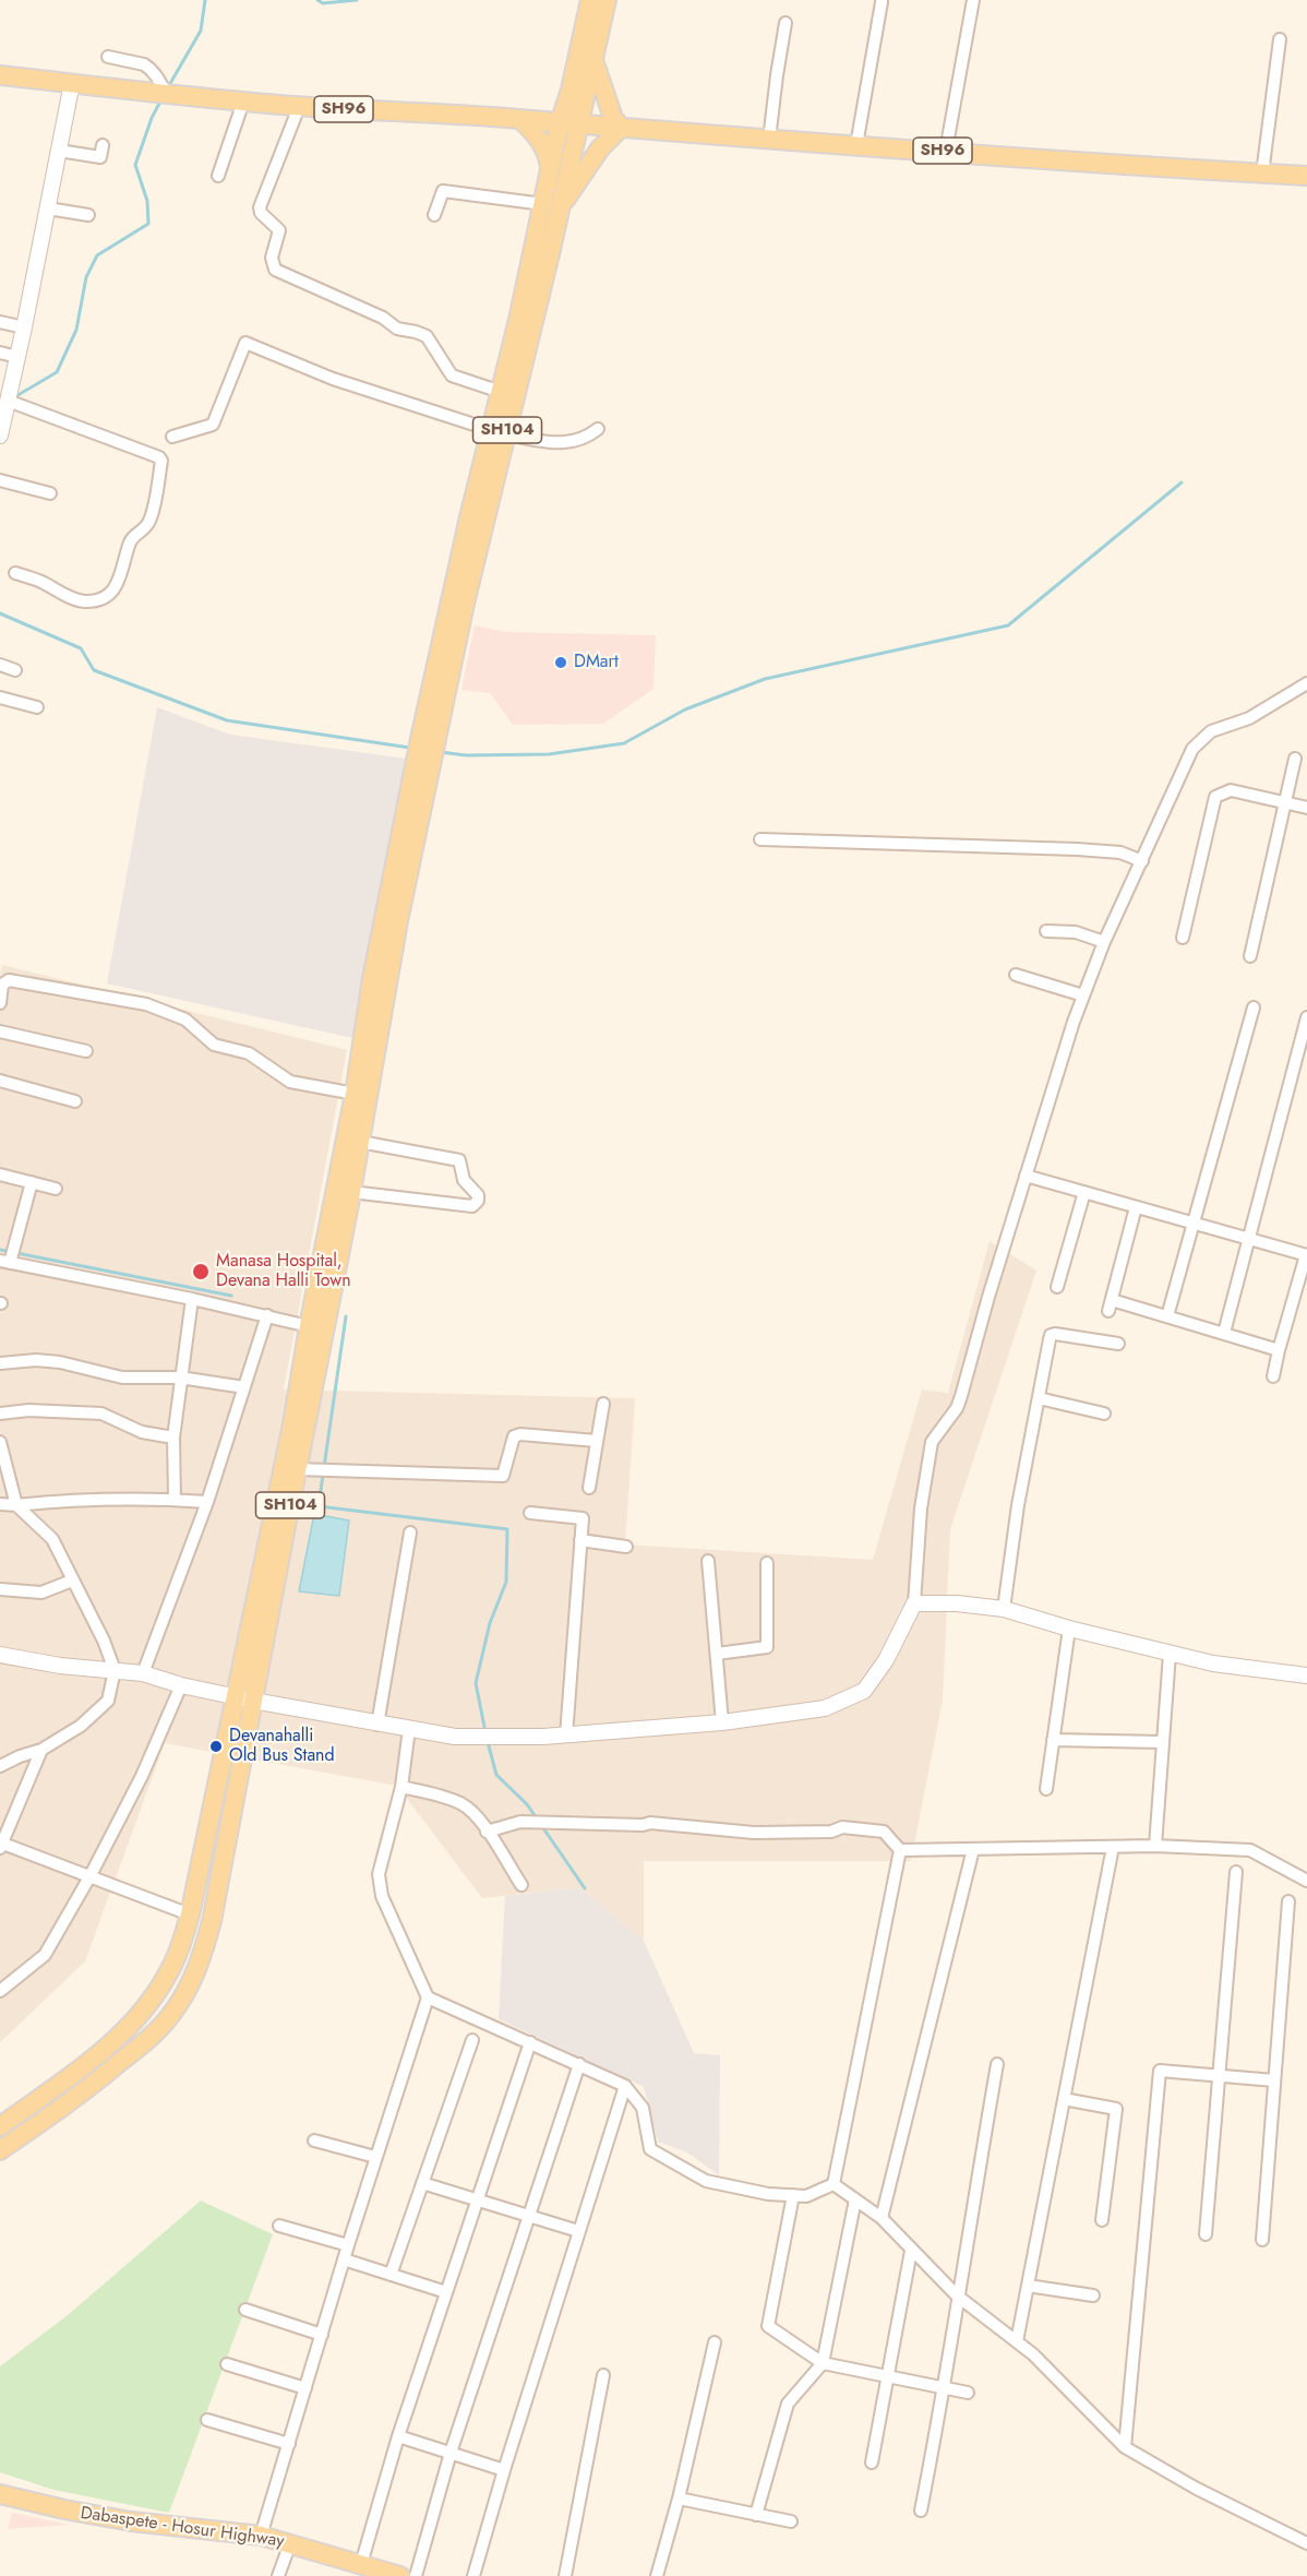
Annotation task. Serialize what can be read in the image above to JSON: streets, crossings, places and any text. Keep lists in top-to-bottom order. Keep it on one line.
{"streets":{"main road":["SH96","SH104","Dabaspete - Hosur Highway"]},"crossings":[["SH96","SH104"]],"places":["DMart","Manasa Hospital, Devana Halli Town","Devanahalli Old Bus Stand"]}
